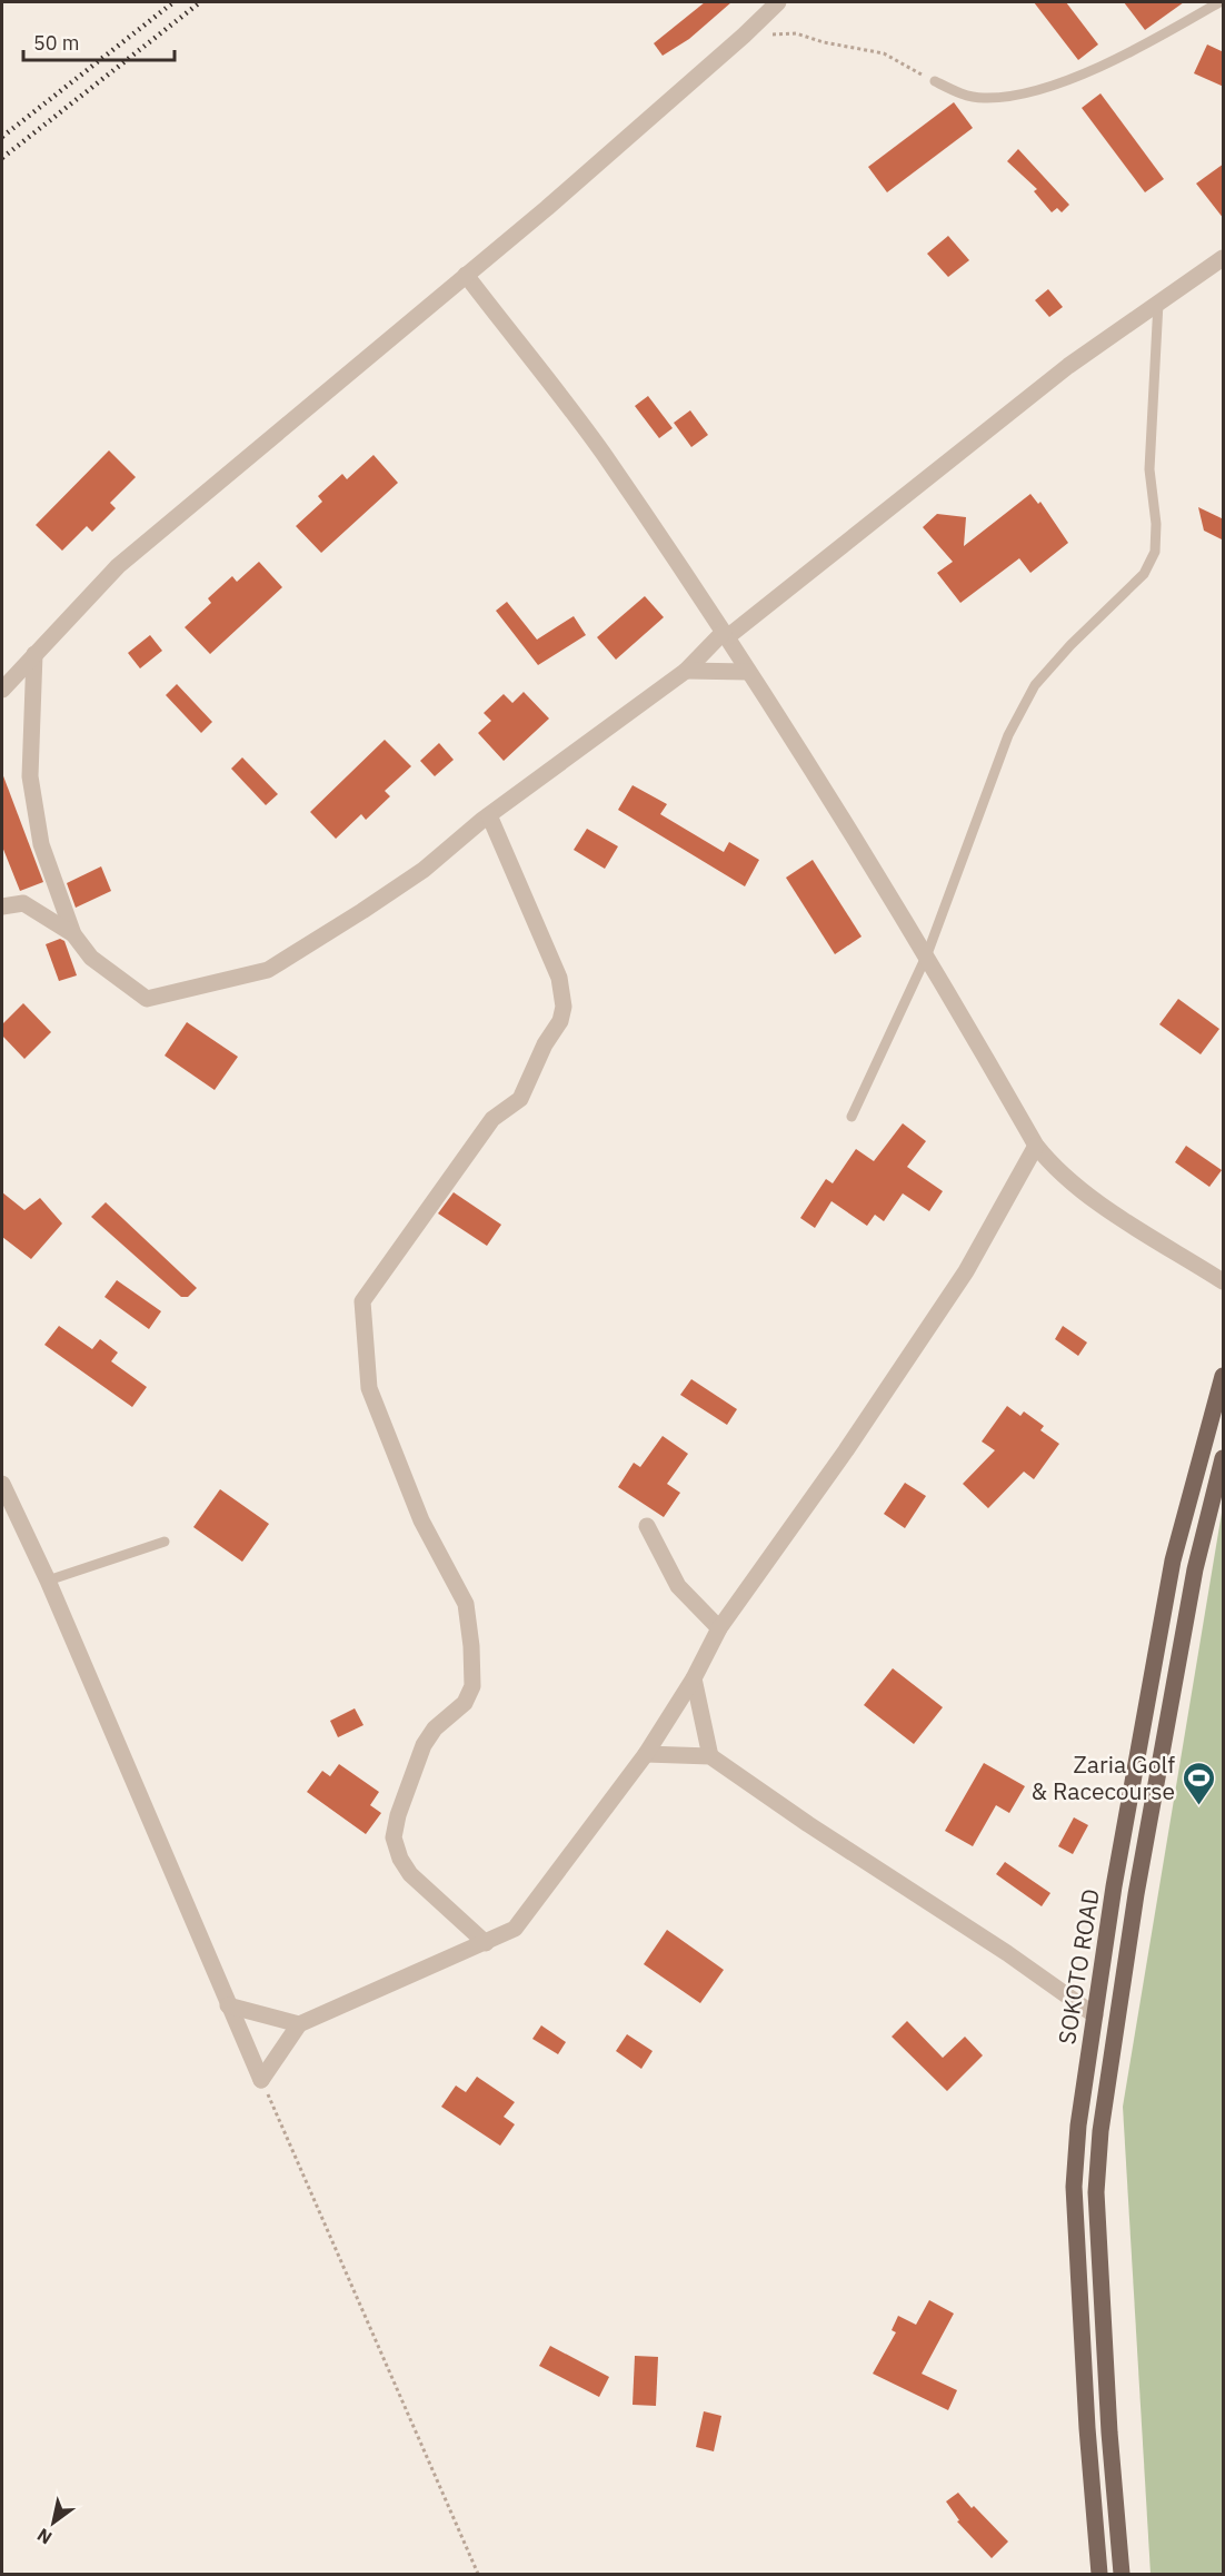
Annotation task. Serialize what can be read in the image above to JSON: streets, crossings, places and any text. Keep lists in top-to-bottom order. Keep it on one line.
{"streets":{"main road":["SOKOTO ROAD"]},"places":{"sports":["Zaria Golf & Racecourse"]},"scale_bar":"50 m","north":"bottom left"}
